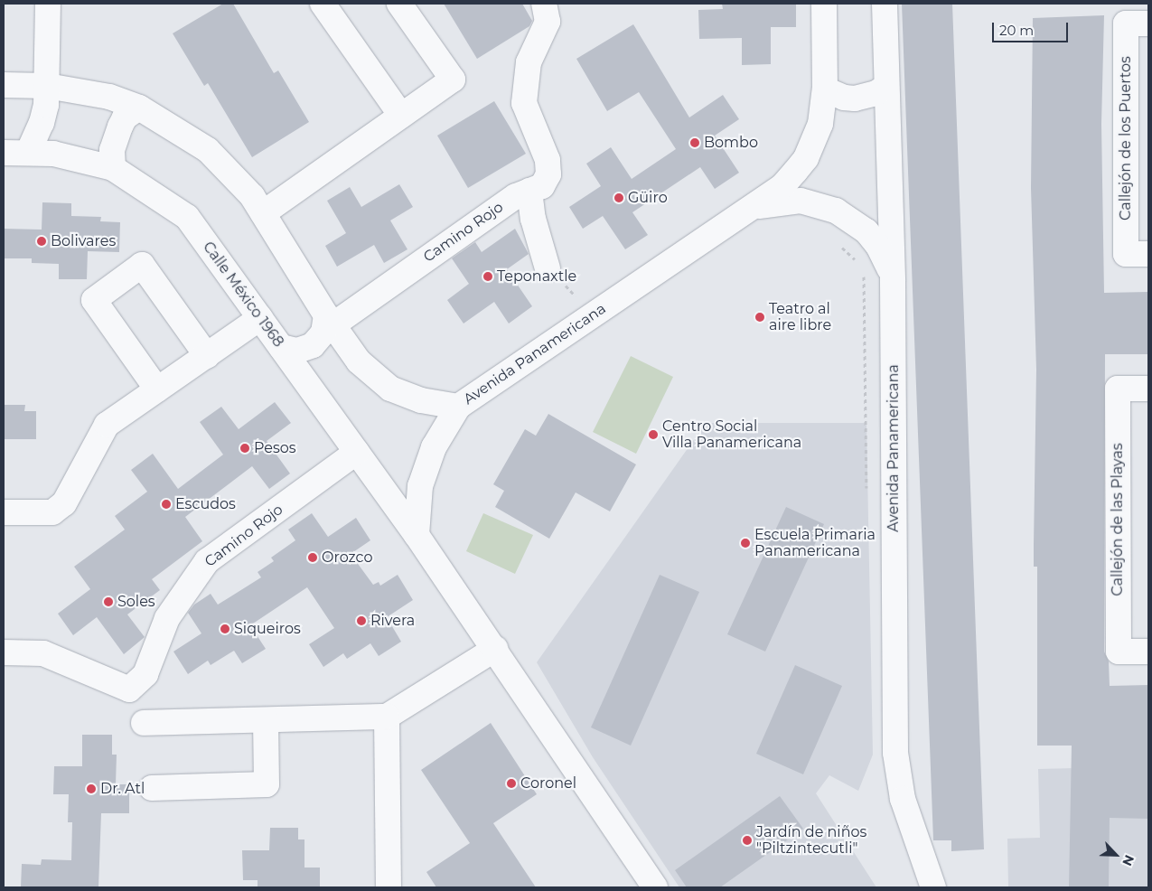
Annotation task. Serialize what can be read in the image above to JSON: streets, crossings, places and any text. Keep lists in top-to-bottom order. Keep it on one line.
{"streets":{"street":["Callejón de los Puertos","Camino Rojo","Calle México 1968","Avenida Panamericana","Callejón de las Playas"]},"crossings":[["Camino Rojo","Calle México 1968"],["Calle México 1968","Avenida Panamericana"]],"places":["Bombo","Güiro","Bolivares","Teponaxtle","Teatro al aire libre","Centro Social Villa Panamericana","Pesos","Escudos","Escuela Primaria Panamericana","Orozco","Soles","Rivera","Siqueiros","Coronel","Dr. Atl","Jardín de niños \"Piltzintecutli\""],"scale_bar":"20 m","north":"bottom right"}
